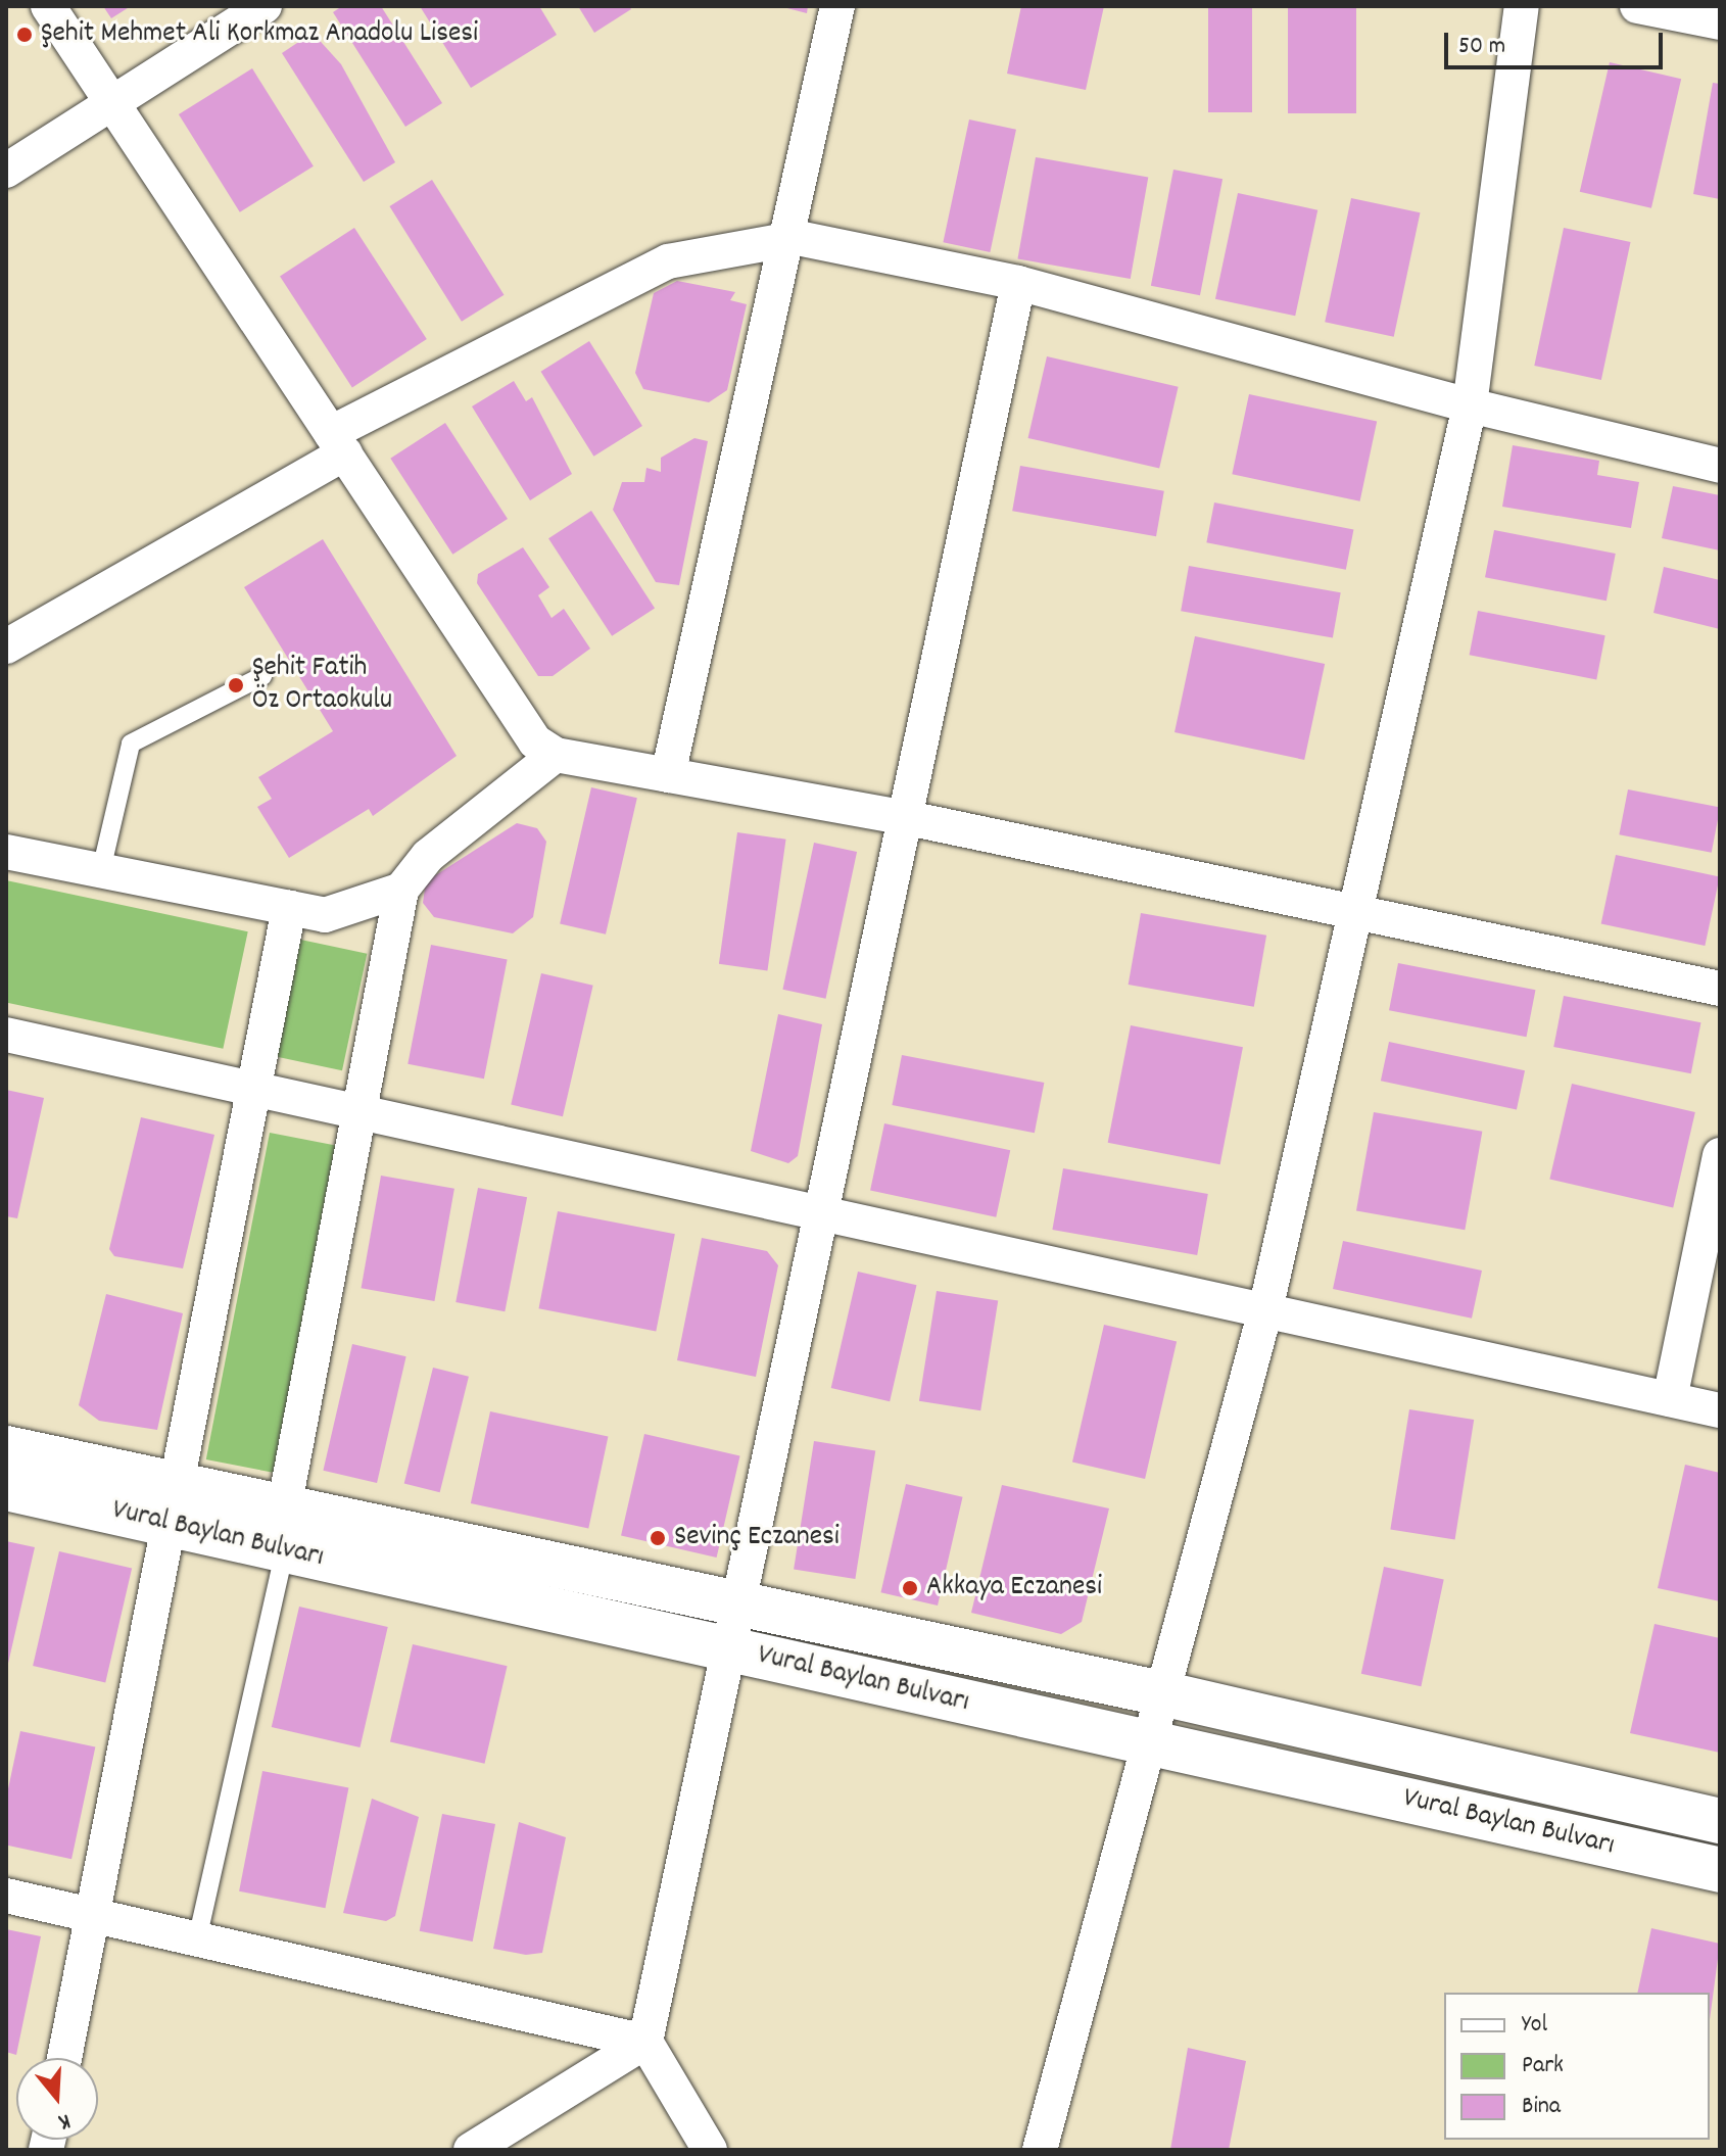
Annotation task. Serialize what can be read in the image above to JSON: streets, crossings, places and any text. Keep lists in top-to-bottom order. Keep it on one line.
{"streets":{"main road":["Vural Baylan Bulvarı"]},"places":["Şehit Mehmet Ali Korkmaz Anadolu Lisesi","Şehit Fatih Öz Ortaokulu","Sevinç Eczanesi","Akkaya Eczanesi"],"legend":["Yol","Park","Bina"],"scale_bar":"50 m","north":"bottom"}
